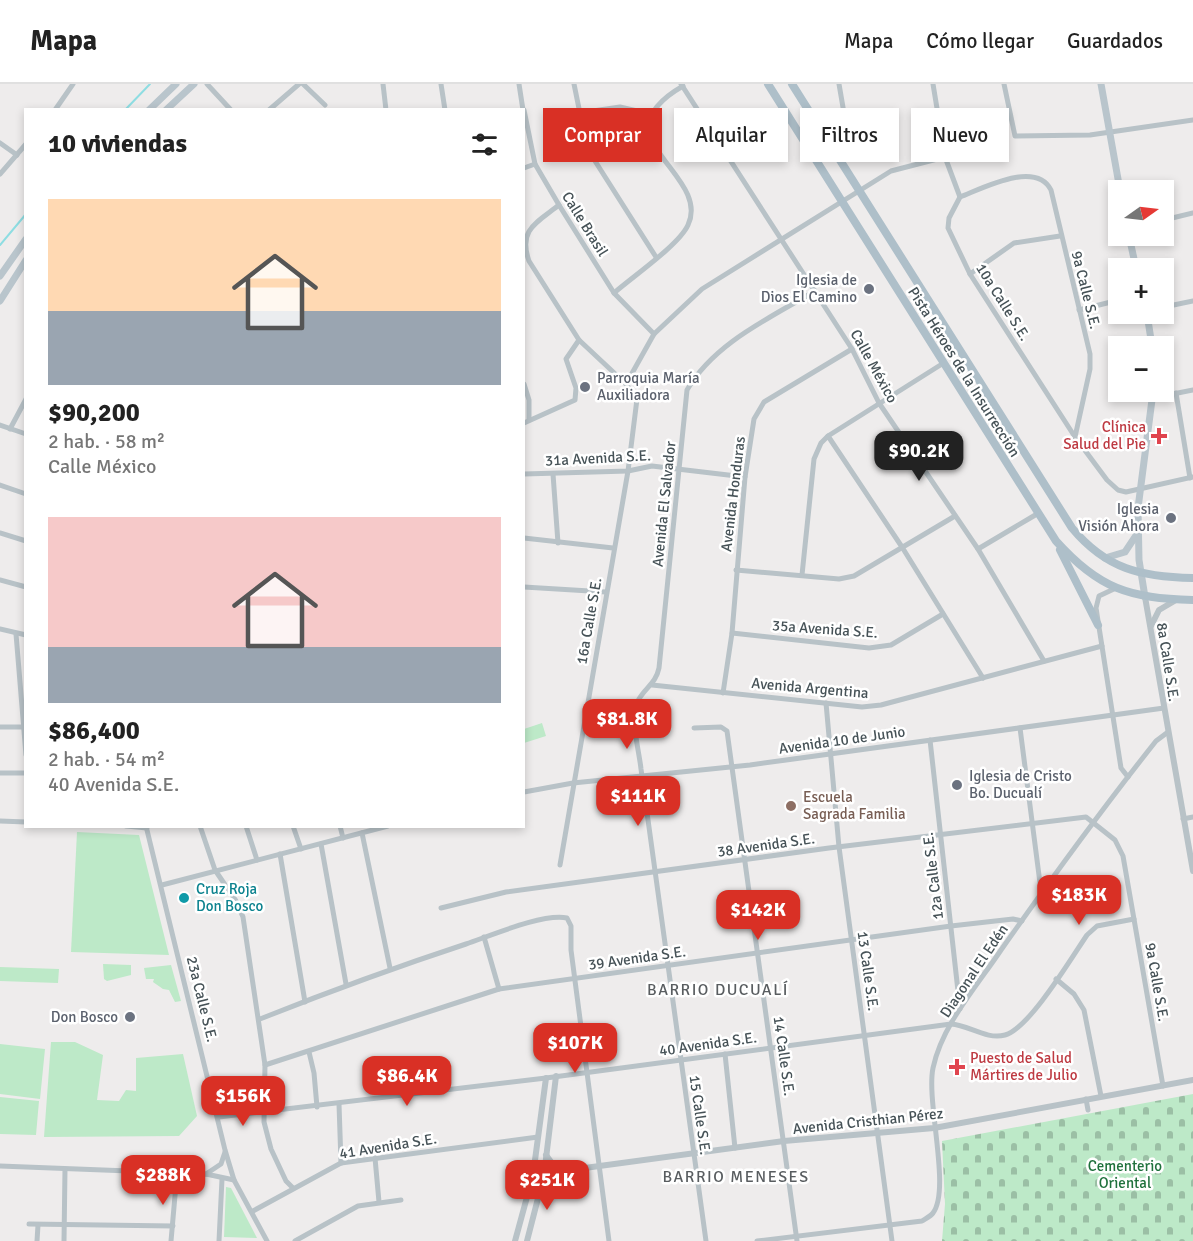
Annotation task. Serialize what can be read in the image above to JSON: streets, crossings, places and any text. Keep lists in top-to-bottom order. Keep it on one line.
{"streets":{"main road":["Pista Héroes de la Insurrección"],"street":["Calle Brasil","9a Calle S.E.","10a Calle S.E.","Calle México","31a Avenida S.E.","Avenida Honduras","Avenida El Salvador","16a Calle S.E.","35a Avenida S.E.","8a Calle S.E.","Avenida Argentina","Avenida 10 de Junio","38 Avenida S.E.","12a Calle S.E.","39 Avenida S.E.","13 Calle S.E.","Diagonal El Edén","23a Calle S.E.","40 Avenida S.E.","14 Calle S.E.","15 Calle S.E.","Avenida Cristhian Pérez","41 Avenida S.E."]},"crossings":[["9a Calle S.E.","10a Calle S.E."],["9a Calle S.E.","38 Avenida S.E."],["9a Calle S.E.","Diagonal El Edén"],["9a Calle S.E.","Avenida Cristhian Pérez"],["Calle México","Avenida Honduras"],["Calle México","Avenida El Salvador"],["Calle México","Avenida Argentina"],["Pista Héroes de la Insurrección","8a Calle S.E."],["31a Avenida S.E.","Avenida Honduras"],["31a Avenida S.E.","Avenida El Salvador"],["31a Avenida S.E.","16a Calle S.E."],["Avenida Honduras","35a Avenida S.E."],["Avenida Honduras","Avenida Argentina"],["Avenida El Salvador","Avenida Argentina"],["Avenida El Salvador","Avenida 10 de Junio"],["Avenida El Salvador","15 Calle S.E."],["16a Calle S.E.","Avenida 10 de Junio"],["8a Calle S.E.","Avenida 10 de Junio"],["8a Calle S.E.","Diagonal El Edén"],["Avenida Argentina","13 Calle S.E."],["Avenida 10 de Junio","12a Calle S.E."],["Avenida 10 de Junio","13 Calle S.E."],["Avenida 10 de Junio","14 Calle S.E."],["Avenida 10 de Junio","15 Calle S.E."],["38 Avenida S.E.","12a Calle S.E."],["38 Avenida S.E.","13 Calle S.E."],["38 Avenida S.E.","Diagonal El Edén"],["38 Avenida S.E.","14 Calle S.E."],["38 Avenida S.E.","15 Calle S.E."],["12a Calle S.E.","39 Avenida S.E."],["12a Calle S.E.","Diagonal El Edén"],["39 Avenida S.E.","13 Calle S.E."],["39 Avenida S.E.","Diagonal El Edén"],["39 Avenida S.E.","14 Calle S.E."],["39 Avenida S.E.","15 Calle S.E."],["13 Calle S.E.","Diagonal El Edén"],["13 Calle S.E.","40 Avenida S.E."],["13 Calle S.E.","Avenida Cristhian Pérez"],["Diagonal El Edén","40 Avenida S.E."],["Diagonal El Edén","14 Calle S.E."],["Diagonal El Edén","Avenida Cristhian Pérez"],["23a Calle S.E.","40 Avenida S.E."],["23a Calle S.E.","41 Avenida S.E."],["40 Avenida S.E.","14 Calle S.E."],["40 Avenida S.E.","15 Calle S.E."],["14 Calle S.E.","Avenida Cristhian Pérez"],["15 Calle S.E.","Avenida Cristhian Pérez"]],"districts":["BARRIO DUCUALÍ","BARRIO MENESES"],"parks":["Cementerio Oriental"],"places":{"other":["Iglesia de Dios El Camino","Parroquia María Auxiliadora","Iglesia Visión Ahora","Iglesia de Cristo Bo. Ducualí","Escuela Sagrada Familia","Cruz Roja Don Bosco","Don Bosco"],"health":["Clínica Salud del Pie","Puesto de Salud Mártires de Julio"]},"north":"right","page":{"header":"Mapa","nav":["Mapa","Cómo llegar","Guardados"],"chip":["Comprar","Alquilar","Filtros","Nuevo"],"heading":"10 viviendas","map_buttons":["+","−"],"list":[{"name":"$90,200","note":"2 hab. · 58 m² · Calle México"},{"name":"$86,400","note":"2 hab. · 54 m² · 40 Avenida S.E."}],"price":["$90.2K","$81.8K","$111K","$183K","$142K","$107K","$86.4K","$156K","$288K","$251K"]}}
